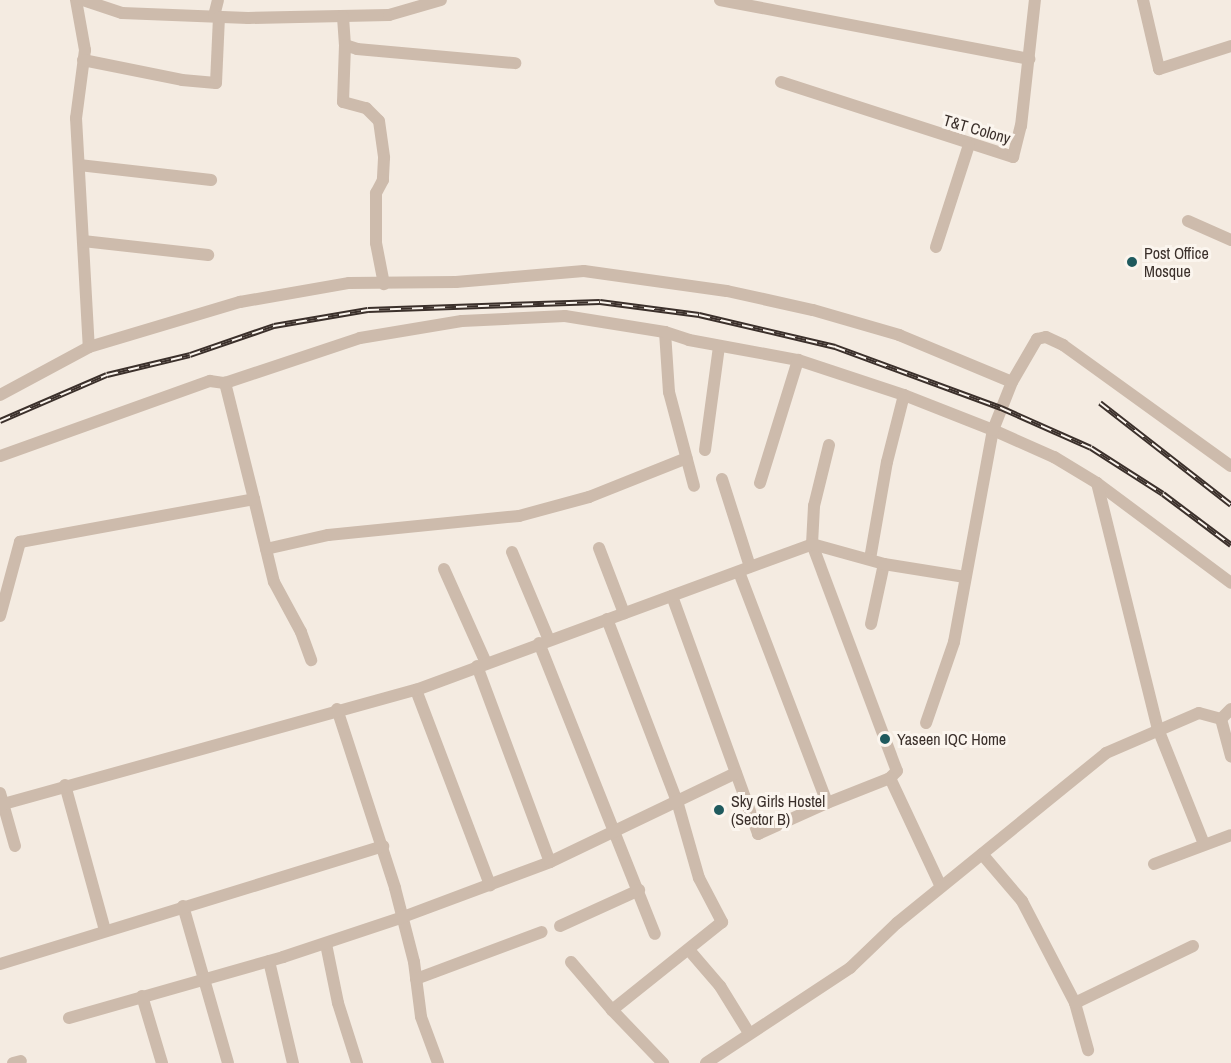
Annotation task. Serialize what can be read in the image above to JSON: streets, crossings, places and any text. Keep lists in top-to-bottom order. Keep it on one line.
{"streets":{"street":["T&T Colony"]},"places":["Post Office Mosque","Yaseen IQC Home","Sky Girls Hostel (Sector B)"]}
